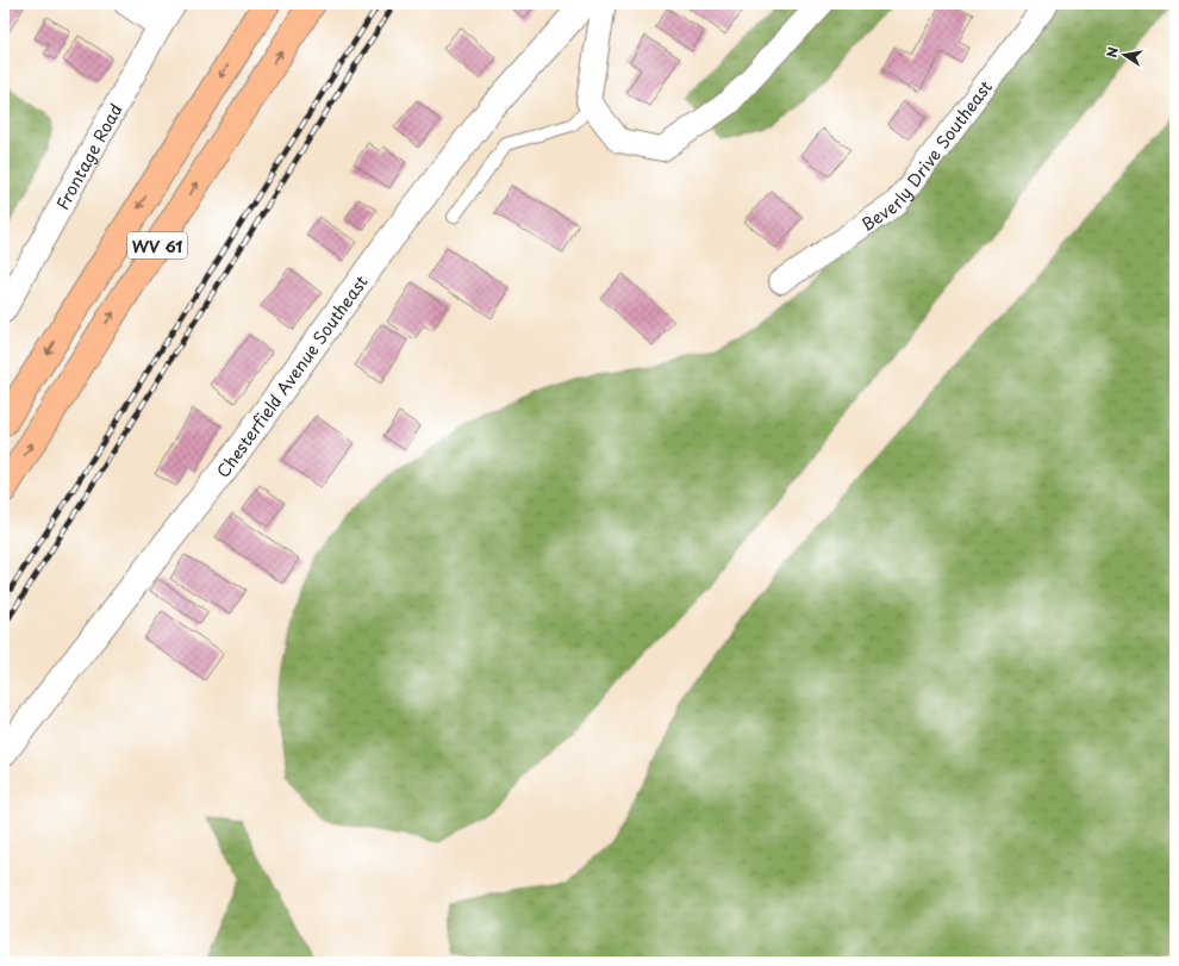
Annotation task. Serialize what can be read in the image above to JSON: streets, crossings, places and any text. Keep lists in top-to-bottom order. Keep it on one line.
{"streets":{"main road":["WV 61"],"street":["Beverly Drive Southeast","Frontage Road","Chesterfield Avenue Southeast"]},"north":"left"}
